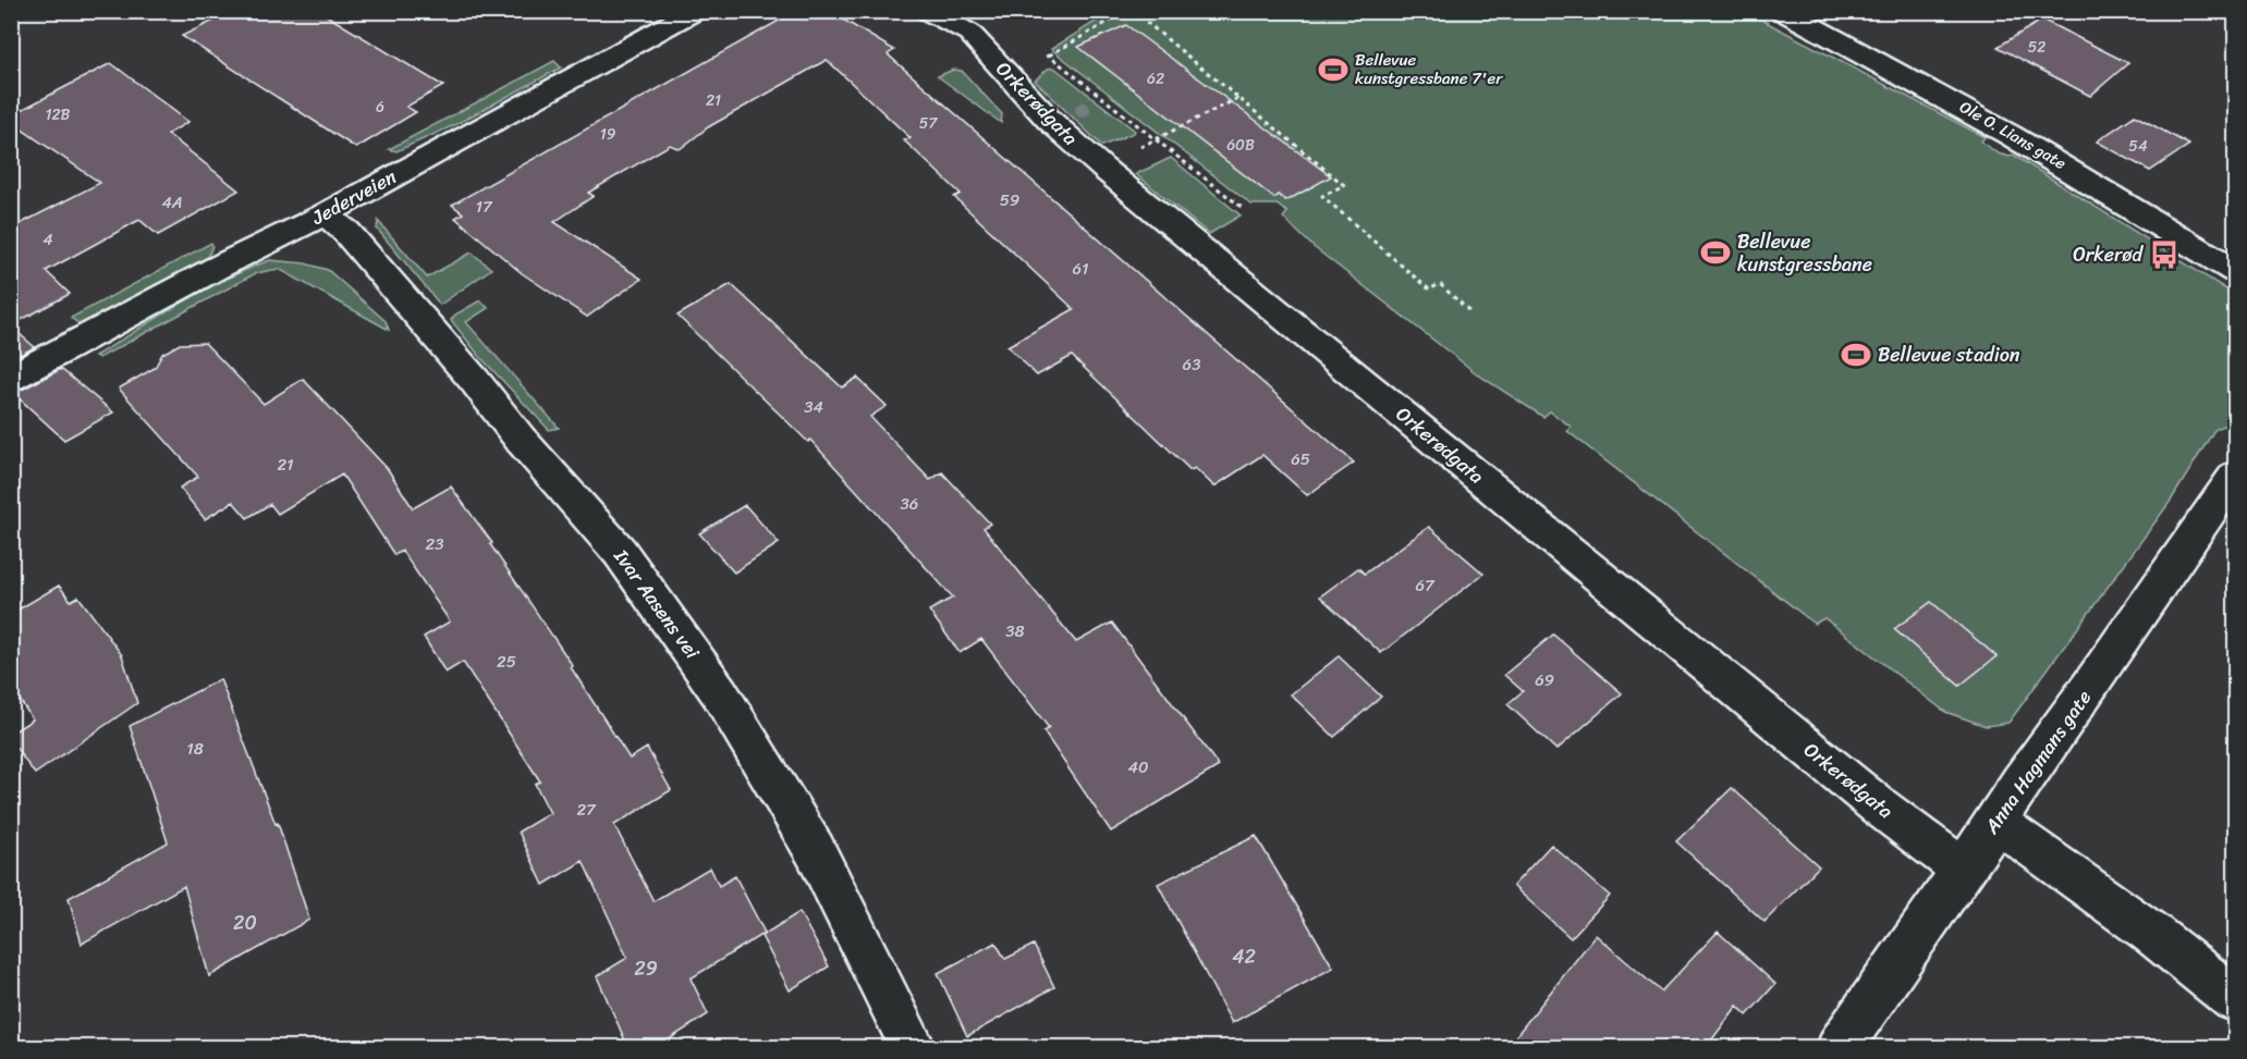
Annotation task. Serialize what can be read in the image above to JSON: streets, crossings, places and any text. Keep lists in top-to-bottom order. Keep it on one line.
{"streets":{"street":["Orkerødgata","Ole O. Lians gate","Jederveien","Ivar Aasens vei","Anna Hagmans gate"]},"crossings":[["Orkerødgata","Anna Hagmans gate"],["Jederveien","Ivar Aasens vei"]],"places":{"sports":["Bellevue kunstgressbane 7'er","Bellevue kunstgressbane","Bellevue stadion"],"bus stop":["Orkerød"]},"house_numbers":["52","62","21","6","12B","57","19","60B","54","59","4A","17","4","61","63","34","65","21","36","23","67","38","25","69","18","40","27","20","42","29"]}
